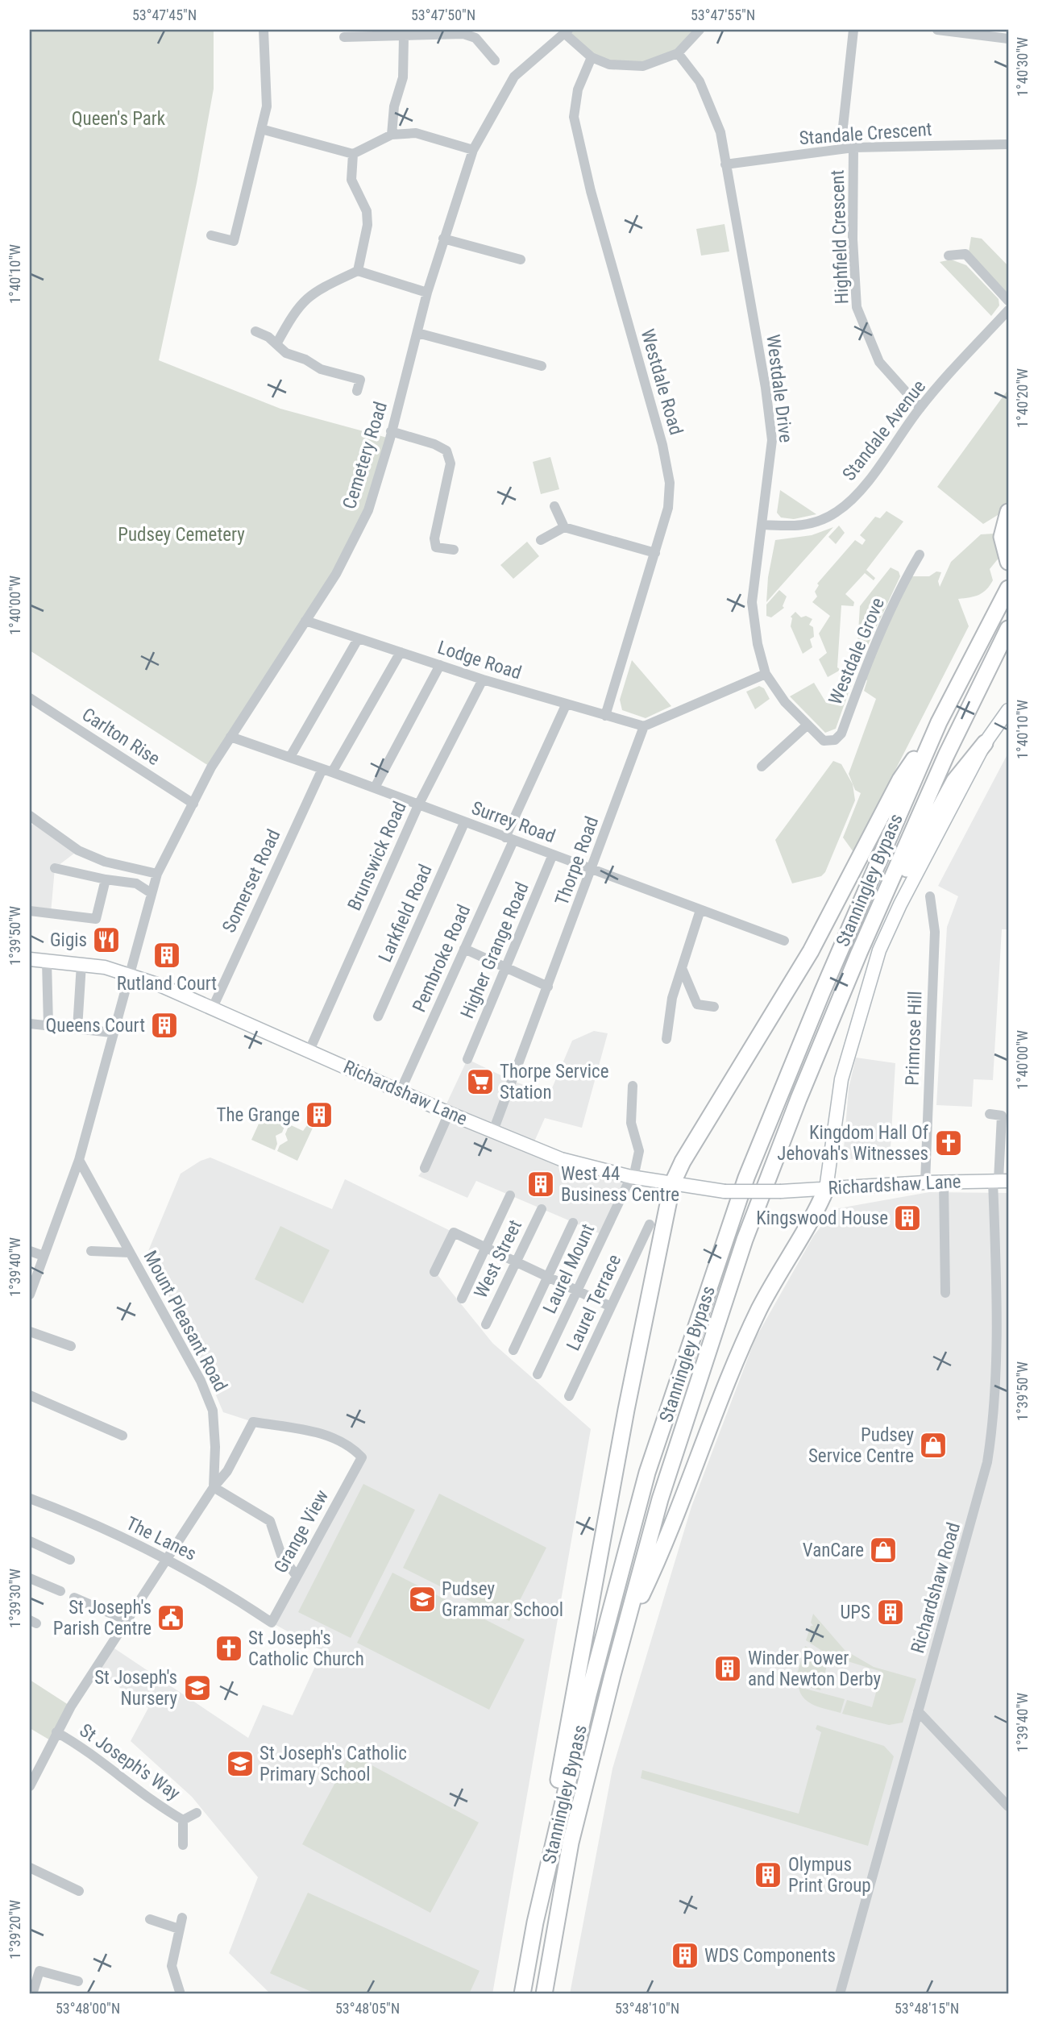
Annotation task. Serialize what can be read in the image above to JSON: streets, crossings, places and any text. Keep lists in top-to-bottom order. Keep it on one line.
{"streets":{"highway":["Stanningley Bypass"],"main road":["Richardshaw Lane"],"street":["Standale Crescent","Highfield Crescent","Westdale Road","Westdale Drive","Standale Avenue","Cemetery Road","Westdale Grove","Lodge Road","Carlton Rise","Surrey Road","Brunswick Road","Thorpe Road","Somerset Road","Larkfield Road","Higher Grange Road","Pembroke Road","Primrose Hill","West Street","Laurel Mount","Laurel Terrace","Mount Pleasant Road","Grange View","The Lanes","Richardshaw Road","St Joseph's Way"]},"crossings":[["Standale Crescent","Highfield Crescent"],["Standale Crescent","Westdale Drive"],["Highfield Crescent","Standale Avenue"],["Westdale Road","Lodge Road"],["Westdale Drive","Standale Avenue"],["Westdale Drive","Westdale Grove"],["Cemetery Road","Lodge Road"],["Cemetery Road","Carlton Rise"],["Cemetery Road","Surrey Road"],["Cemetery Road","Richardshaw Lane"],["Lodge Road","Brunswick Road"],["Lodge Road","Thorpe Road"],["Lodge Road","Somerset Road"],["Lodge Road","Pembroke Road"],["Surrey Road","Brunswick Road"],["Surrey Road","Thorpe Road"],["Surrey Road","Somerset Road"],["Surrey Road","Larkfield Road"],["Surrey Road","Higher Grange Road"],["Surrey Road","Pembroke Road"],["Brunswick Road","Richardshaw Lane"],["Thorpe Road","Richardshaw Lane"],["Somerset Road","Richardshaw Lane"],["Pembroke Road","Richardshaw Lane"],["Primrose Hill","Richardshaw Lane"],["Richardshaw Lane","Laurel Mount"],["Richardshaw Lane","Richardshaw Road"],["Mount Pleasant Road","Grange View"],["Grange View","The Lanes"]],"parks":["Queen's Park","Pudsey Cemetery"],"places":{"restaurant":["Gigis"],"building":["Rutland Court","Queens Court","The Grange","West 44 Business Centre","Kingswood House","UPS","Winder Power and Newton Derby","Olympus Print Group","WDS Components"],"supermarket":["Thorpe Service Station"],"church":["Kingdom Hall Of Jehovah's Witnesses","St Joseph's Catholic Church"],"shop":["Pudsey Service Centre","VanCare"],"school or university":["Pudsey Grammar School","St Joseph's Nursery","St Joseph's Catholic Primary School"],"public building":["St Joseph's Parish Centre"]},"coordinates":["53°47'45\"N","53°47'50\"N","53°47'55\"N","1°40'30\"W","1°40'10\"W","1°40'20\"W","1°40'00\"W","1°39'50\"W","1°39'40\"W","1°39'30\"W","1°39'20\"W","53°48'00\"N","53°48'05\"N","53°48'10\"N","53°48'15\"N"]}
